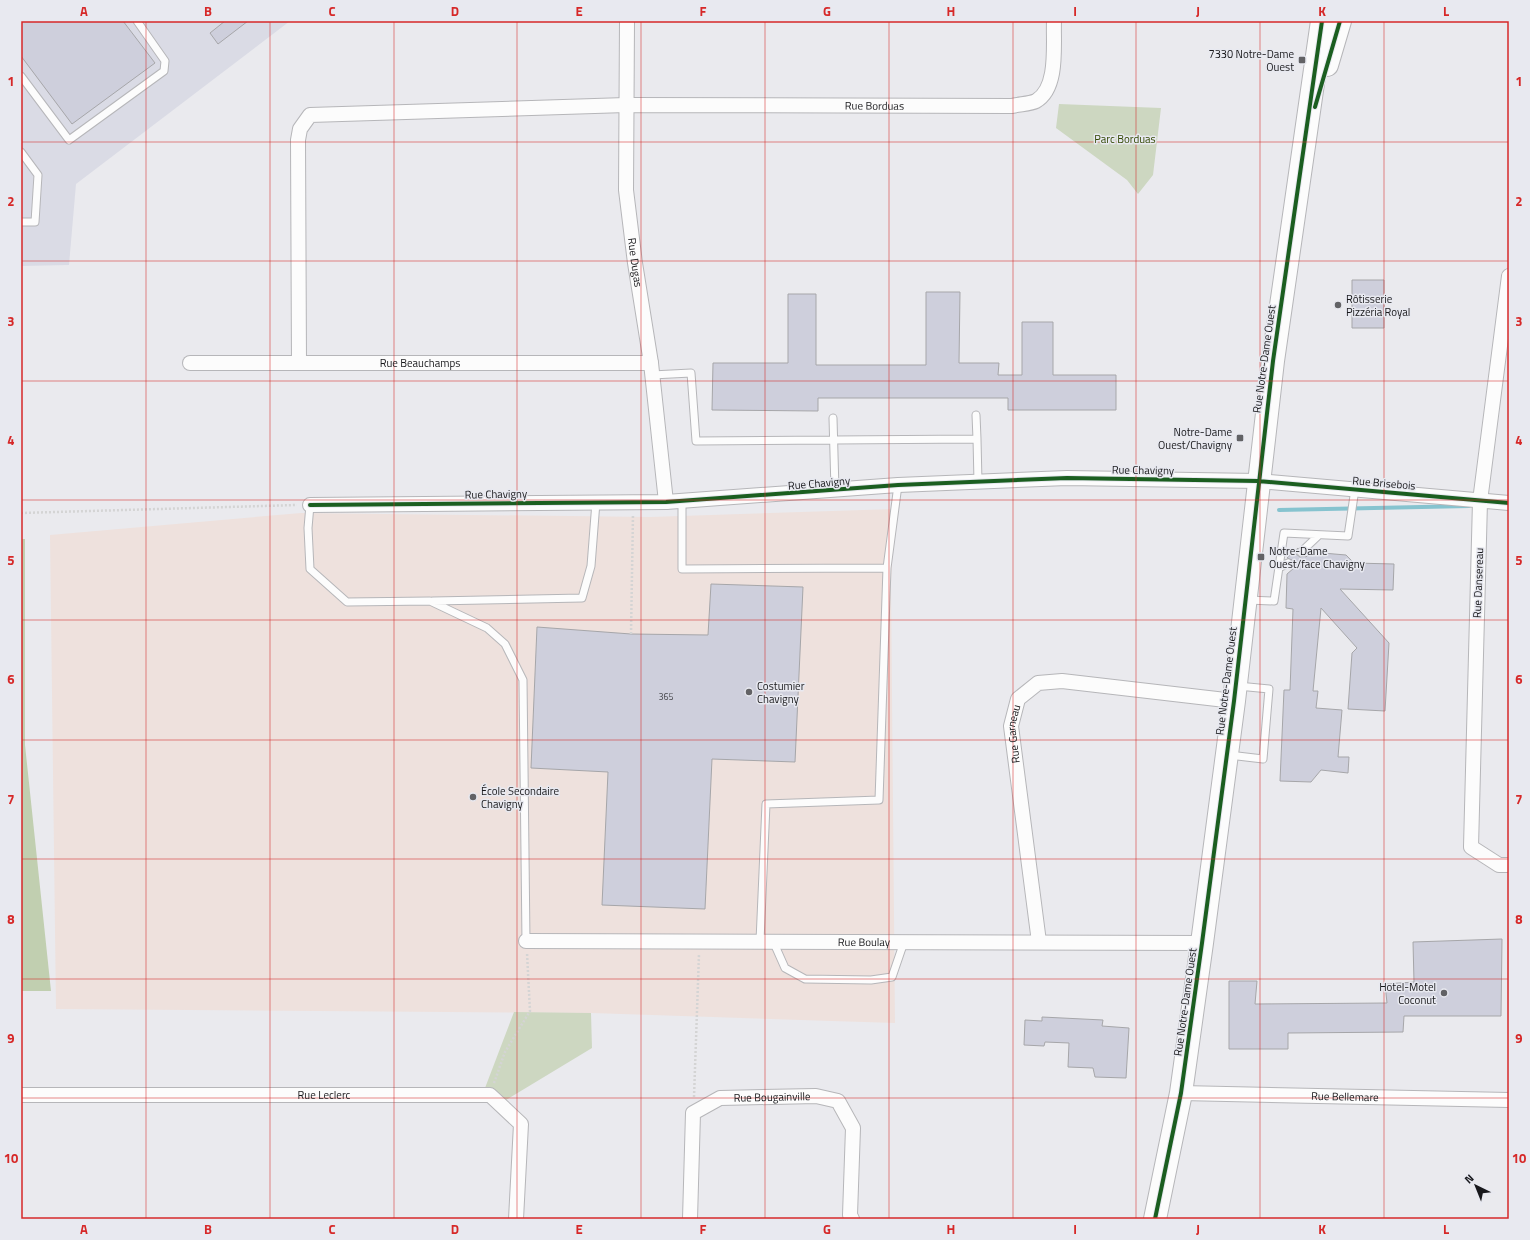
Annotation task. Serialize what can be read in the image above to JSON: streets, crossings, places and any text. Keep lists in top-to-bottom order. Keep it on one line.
{"streets":{"main road":["Rue Notre-Dame Ouest"],"street":["Rue Borduas","Rue Dugas","Rue Beauchamps","Rue Chavigny","Rue Brisebois","Rue Dansereau","Rue Garneau","Rue Boulay","Rue Leclerc","Rue Bellemare","Rue Bougainville"]},"crossings":[["Rue Borduas","Rue Dugas"],["Rue Borduas","Rue Beauchamps"],["Rue Dugas","Rue Beauchamps"],["Rue Dugas","Rue Chavigny"],["Rue Notre-Dame Ouest","Rue Chavigny"],["Rue Notre-Dame Ouest","Rue Brisebois"],["Rue Notre-Dame Ouest","Rue Garneau"],["Rue Notre-Dame Ouest","Rue Boulay"],["Rue Notre-Dame Ouest","Rue Bellemare"],["Rue Chavigny","Rue Brisebois"],["Rue Brisebois","Rue Dansereau"],["Rue Garneau","Rue Boulay"]],"parks":["Parc Borduas"],"places":{"transit":["7330 Notre-Dame Ouest","Notre-Dame Ouest/Chavigny","Notre-Dame Ouest/face Chavigny"],"other":["Rôtisserie Pizzéria Royal","Costumier Chavigny","École Secondaire Chavigny","Hotel-Motel Coconut"]},"house_numbers":["365"],"north":"top left","grid":{"columns":["A","B","C","D","E","F","G","H","I","J","K","L"],"rows":["1","2","3","4","5","6","7","8","9","10"]}}
